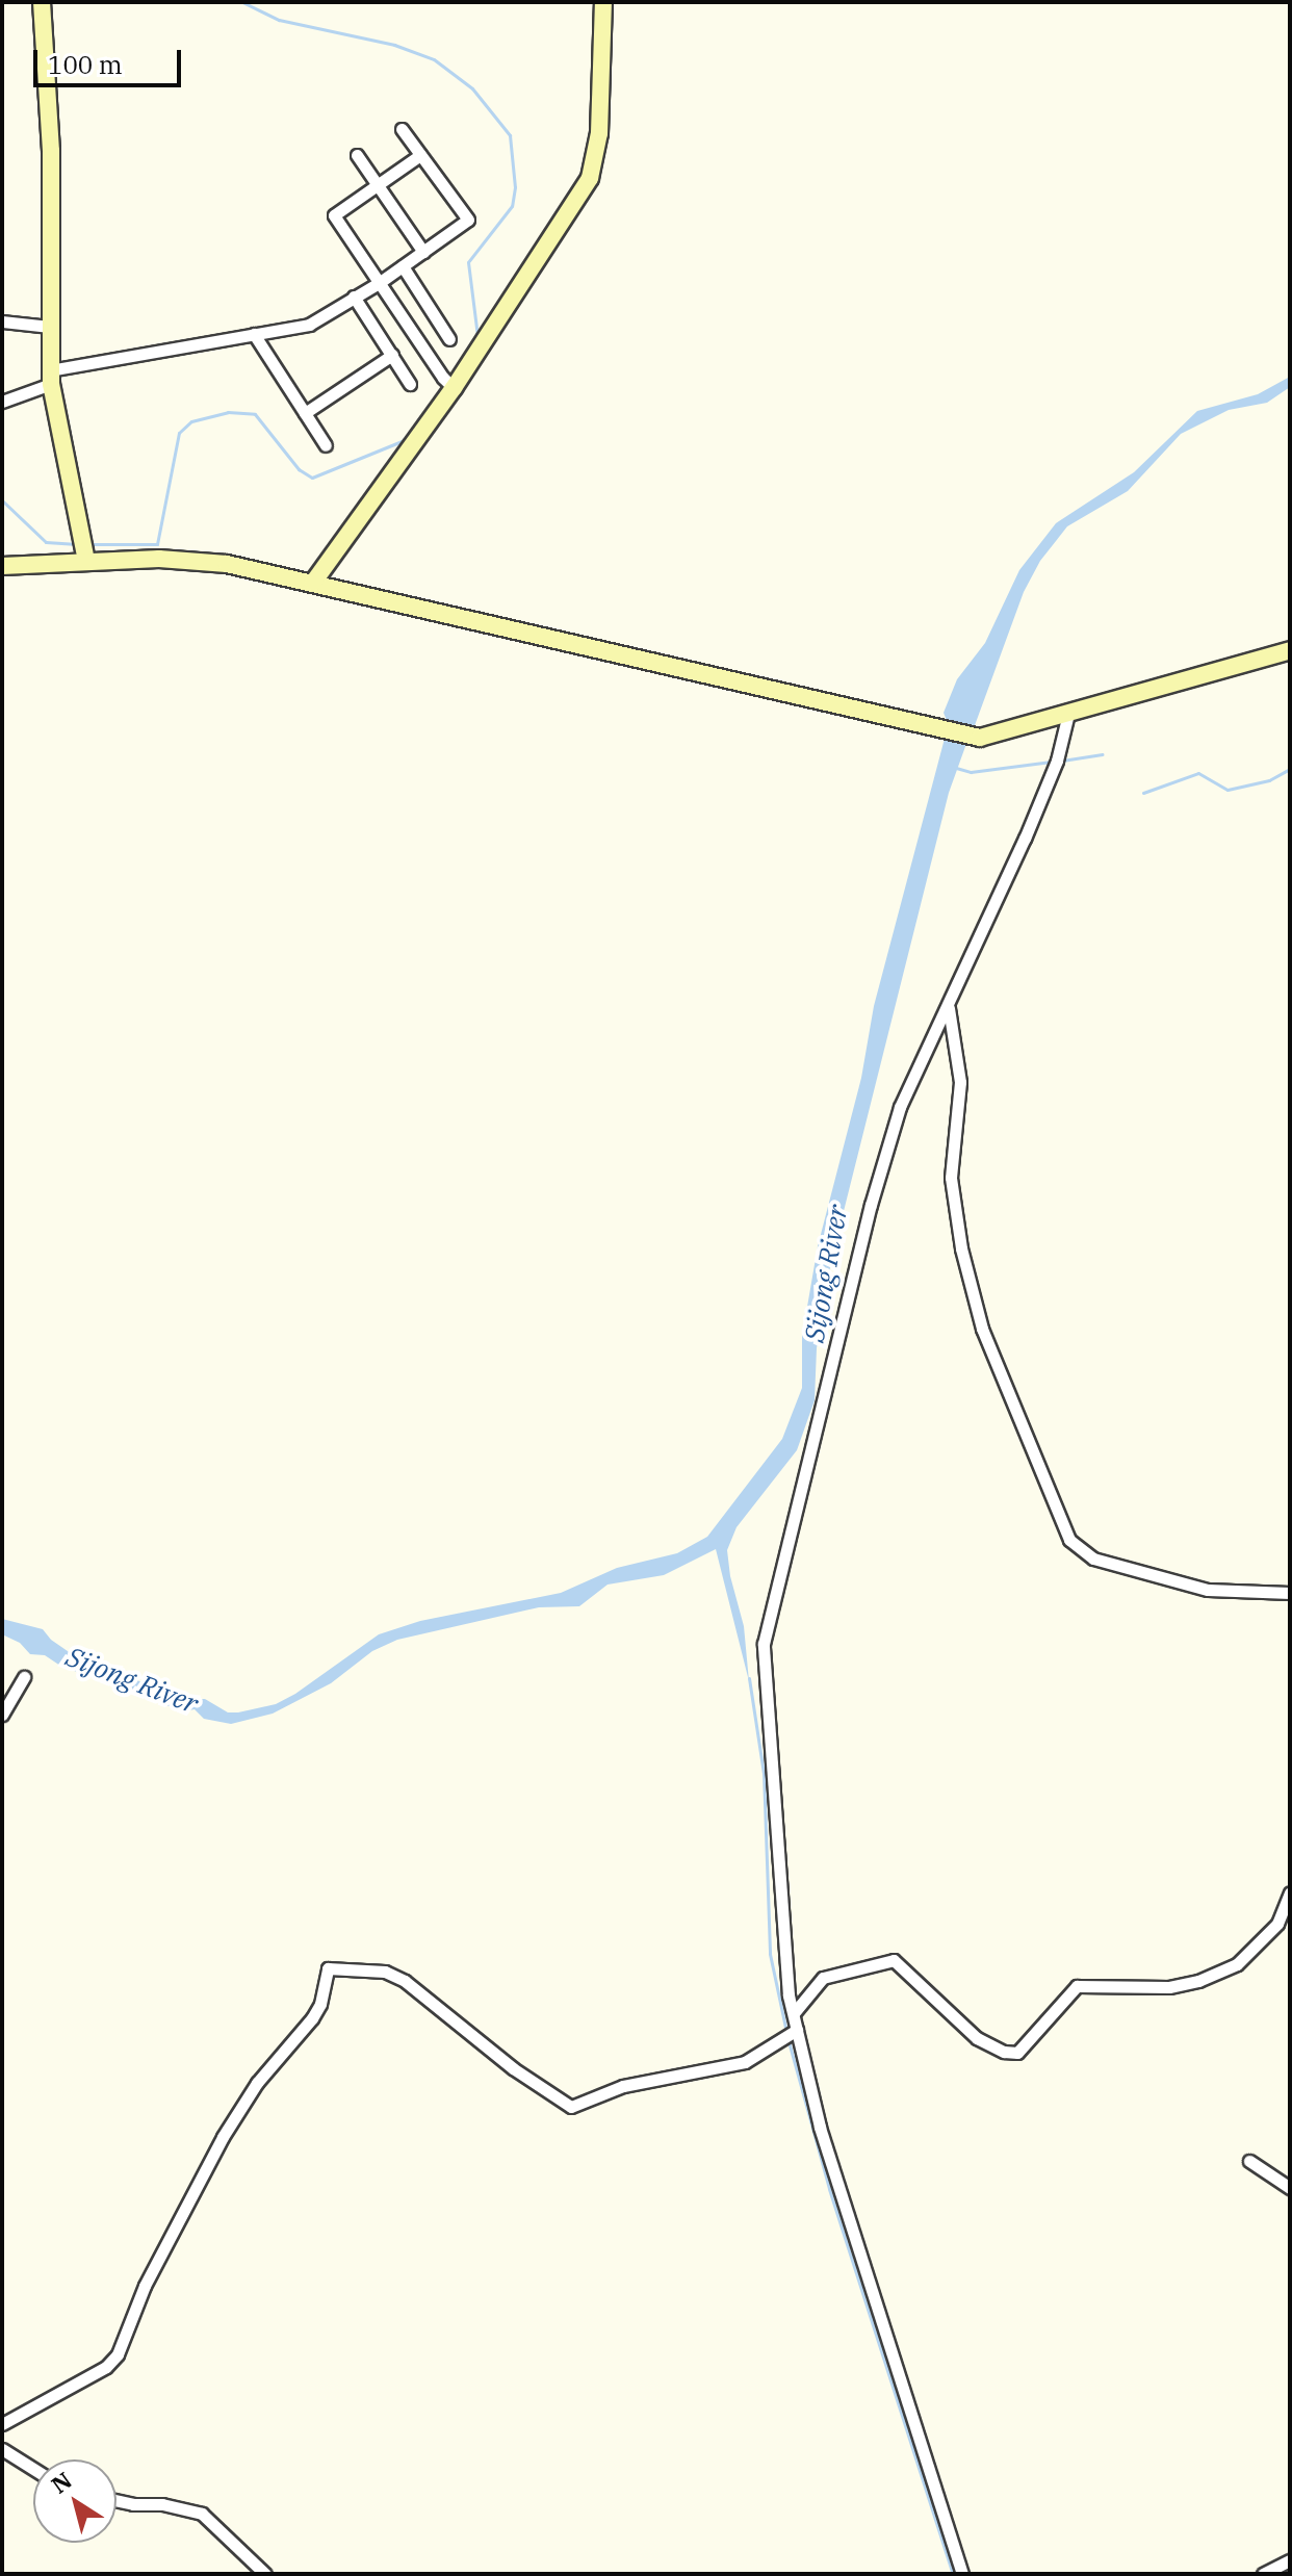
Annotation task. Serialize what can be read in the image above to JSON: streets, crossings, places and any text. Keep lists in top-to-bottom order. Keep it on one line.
{"water":["Sijong River"],"scale_bar":"100 m","north":"top left"}
